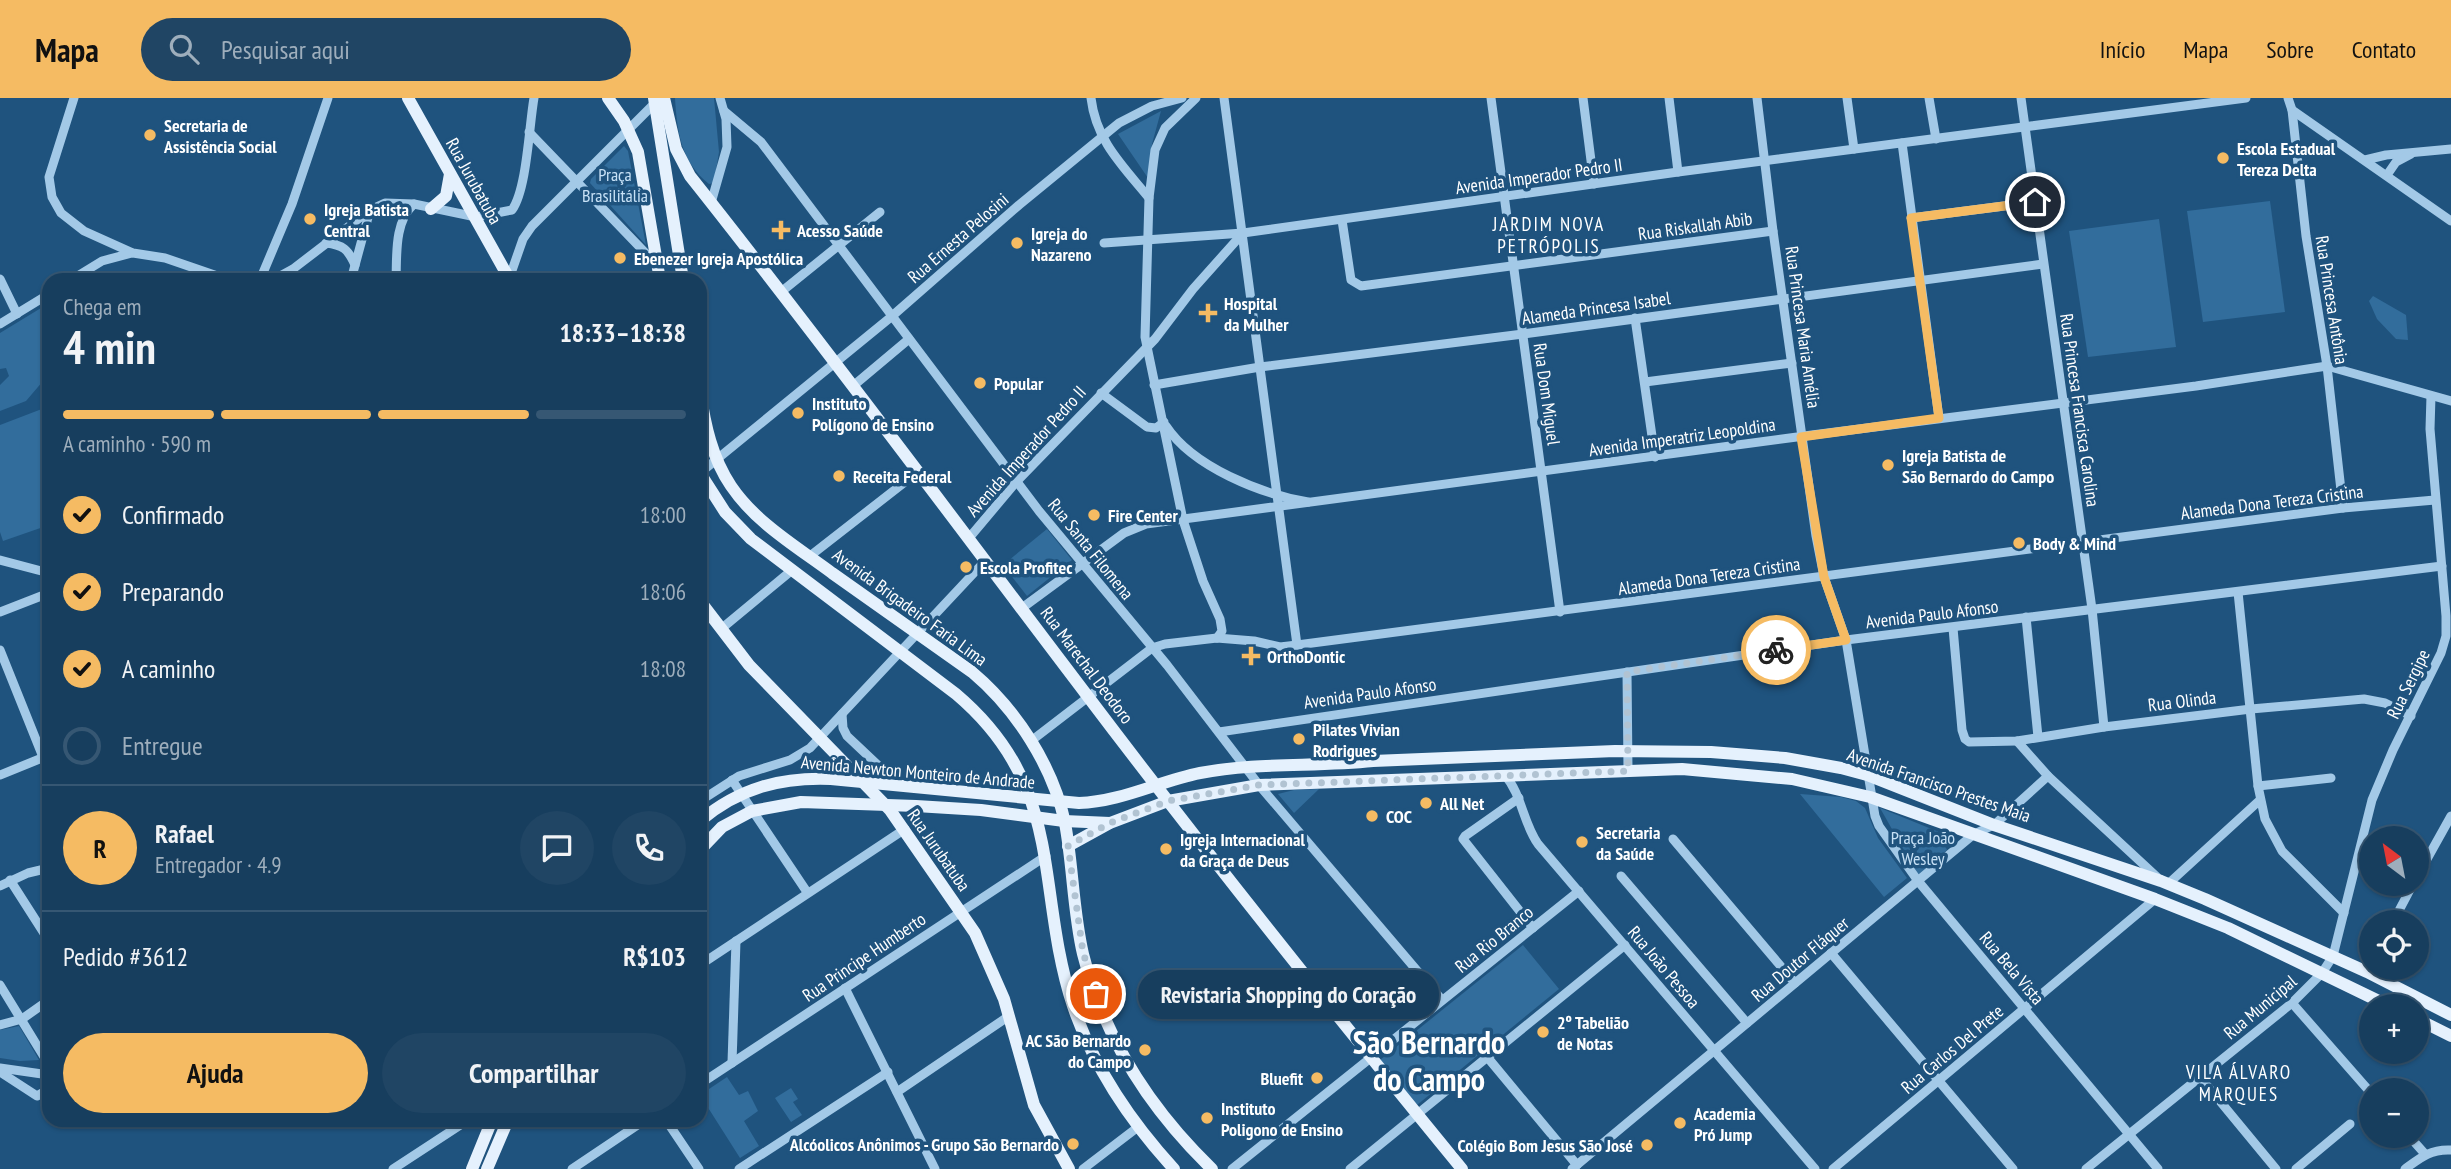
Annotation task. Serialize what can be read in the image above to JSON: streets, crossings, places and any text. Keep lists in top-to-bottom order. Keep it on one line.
{"streets":{"main road":["Rua Jurubatuba","Avenida Brigadeiro Faria Lima","Rua Marechal Deodoro","Avenida Newton Monteiro de Andrade","Avenida Francisco Prestes Maia"],"street":["Avenida Imperador Pedro II","Rua Riskallah Abib","Rua Ernesta Pelosini","Rua Princesa Antônia","Alameda Princesa Isabel","Rua Princesa Maria Amélia","Rua Dom Miguel","Rua Princesa Francisca Carolina","Avenida Imperatriz Leopoldina","Alameda Dona Tereza Cristina","Rua Santa Filomena","Avenida Paulo Afonso","Rua Sergipe","Rua Olinda","Rua Rio Branco","Rua Principe Humberto","Rua Doutor Fláquer","Rua João Pessoa","Rua Bela Vista","Rua Municipal","Rua Carlos Del Prete"]},"crossings":[["Avenida Imperador Pedro II","Rua Riskallah Abib"],["Avenida Imperador Pedro II","Rua Princesa Maria Amélia"],["Avenida Imperador Pedro II","Rua Dom Miguel"],["Avenida Imperador Pedro II","Rua Princesa Francisca Carolina"],["Avenida Imperador Pedro II","Rua Santa Filomena"],["Avenida Imperador Pedro II","Rua Marechal Deodoro"],["Rua Jurubatuba","Avenida Newton Monteiro de Andrade"],["Rua Jurubatuba","Rua Principe Humberto"],["Rua Riskallah Abib","Rua Princesa Maria Amélia"],["Rua Riskallah Abib","Rua Dom Miguel"],["Rua Ernesta Pelosini","Rua Santa Filomena"],["Rua Ernesta Pelosini","Avenida Brigadeiro Faria Lima"],["Rua Ernesta Pelosini","Rua Marechal Deodoro"],["Rua Princesa Antônia","Avenida Imperatriz Leopoldina"],["Rua Princesa Antônia","Alameda Dona Tereza Cristina"],["Alameda Princesa Isabel","Rua Princesa Maria Amélia"],["Alameda Princesa Isabel","Rua Dom Miguel"],["Alameda Princesa Isabel","Rua Princesa Francisca Carolina"],["Rua Princesa Maria Amélia","Avenida Imperatriz Leopoldina"],["Rua Princesa Maria Amélia","Alameda Dona Tereza Cristina"],["Rua Princesa Maria Amélia","Avenida Paulo Afonso"],["Rua Princesa Maria Amélia","Avenida Francisco Prestes Maia"],["Rua Princesa Maria Amélia","Rua Bela Vista"],["Rua Dom Miguel","Avenida Imperatriz Leopoldina"],["Rua Dom Miguel","Alameda Dona Tereza Cristina"],["Rua Princesa Francisca Carolina","Avenida Imperatriz Leopoldina"],["Rua Princesa Francisca Carolina","Alameda Dona Tereza Cristina"],["Rua Princesa Francisca Carolina","Avenida Paulo Afonso"],["Rua Princesa Francisca Carolina","Rua Olinda"],["Avenida Imperatriz Leopoldina","Rua Santa Filomena"],["Avenida Imperatriz Leopoldina","Rua Marechal Deodoro"],["Avenida Imperatriz Leopoldina","Rua Sergipe"],["Alameda Dona Tereza Cristina","Rua Santa Filomena"],["Alameda Dona Tereza Cristina","Avenida Brigadeiro Faria Lima"],["Alameda Dona Tereza Cristina","Rua Marechal Deodoro"],["Alameda Dona Tereza Cristina","Rua Sergipe"],["Rua Santa Filomena","Avenida Paulo Afonso"],["Rua Santa Filomena","Avenida Francisco Prestes Maia"],["Rua Santa Filomena","Rua Rio Branco"],["Avenida Brigadeiro Faria Lima","Avenida Newton Monteiro de Andrade"],["Avenida Brigadeiro Faria Lima","Avenida Francisco Prestes Maia"],["Avenida Paulo Afonso","Rua Sergipe"],["Avenida Paulo Afonso","Rua Olinda"],["Rua Marechal Deodoro","Avenida Francisco Prestes Maia"],["Rua Marechal Deodoro","Rua Rio Branco"],["Rua Sergipe","Rua Olinda"],["Rua Sergipe","Avenida Francisco Prestes Maia"],["Rua Sergipe","Rua Municipal"],["Avenida Newton Monteiro de Andrade","Avenida Francisco Prestes Maia"],["Avenida Francisco Prestes Maia","Rua Doutor Fláquer"],["Avenida Francisco Prestes Maia","Rua João Pessoa"],["Avenida Francisco Prestes Maia","Rua Bela Vista"],["Avenida Francisco Prestes Maia","Rua Municipal"],["Avenida Francisco Prestes Maia","Rua Carlos Del Prete"],["Rua Rio Branco","Rua João Pessoa"],["Rua Doutor Fláquer","Rua João Pessoa"],["Rua Doutor Fláquer","Rua Bela Vista"],["Rua Bela Vista","Rua Municipal"],["Rua Bela Vista","Rua Carlos Del Prete"]],"districts":["JARDIM NOVA PETRÓPOLIS","São Bernardo do Campo","VILA ÁLVARO MARQUES"],"parks":["Praça Brasilitália","Praça João Wesley"],"places":{"other":["Secretaria de Assistência Social","Escola Estadual Tereza Delta","Igreja Batista Central","Igreja do Nazareno","Ebenezer Igreja Apostólica","Popular","Instituto Polígono de Ensino","Igreja Batista de São Bernardo do Campo","Receita Federal","Fire Center","Body & Mind","Escola Profitec","Pilates Vivian Rodrigues","All Net","COC","Secretaria da Saúde","Igreja Internacional da Graça de Deus","Revistaria Shopping do Coração","2º Tabelião de Notas","AC São Bernardo do Campo","Bluefit","Instituto Poligono de Ensino","Academia Pró Jump","Alcóolicos Anônimos - Grupo São Bernardo","Colégio Bom Jesus São José"],"health":["Acesso Saúde","Hospital da Mulher","OrthoDontic"]},"north":"top left","page":{"header":"Mapa","search":"Pesquisar aqui","nav":["Início","Mapa","Sobre","Contato"],"heading":["4 min","Chega em","18:33–18:38"],"panel":["Rafael","Entregador · 4.9","Pedido #3612","R$103"],"bar":"A caminho · 590 m","list":[["Confirmado","18:00"],["Preparando","18:06"],["A caminho","18:08"],"Entregue"],"round":"R","map_buttons":["+","−"],"bubble":"Revistaria Shopping do Coração","buttons":["Ajuda","Compartilhar"]}}
